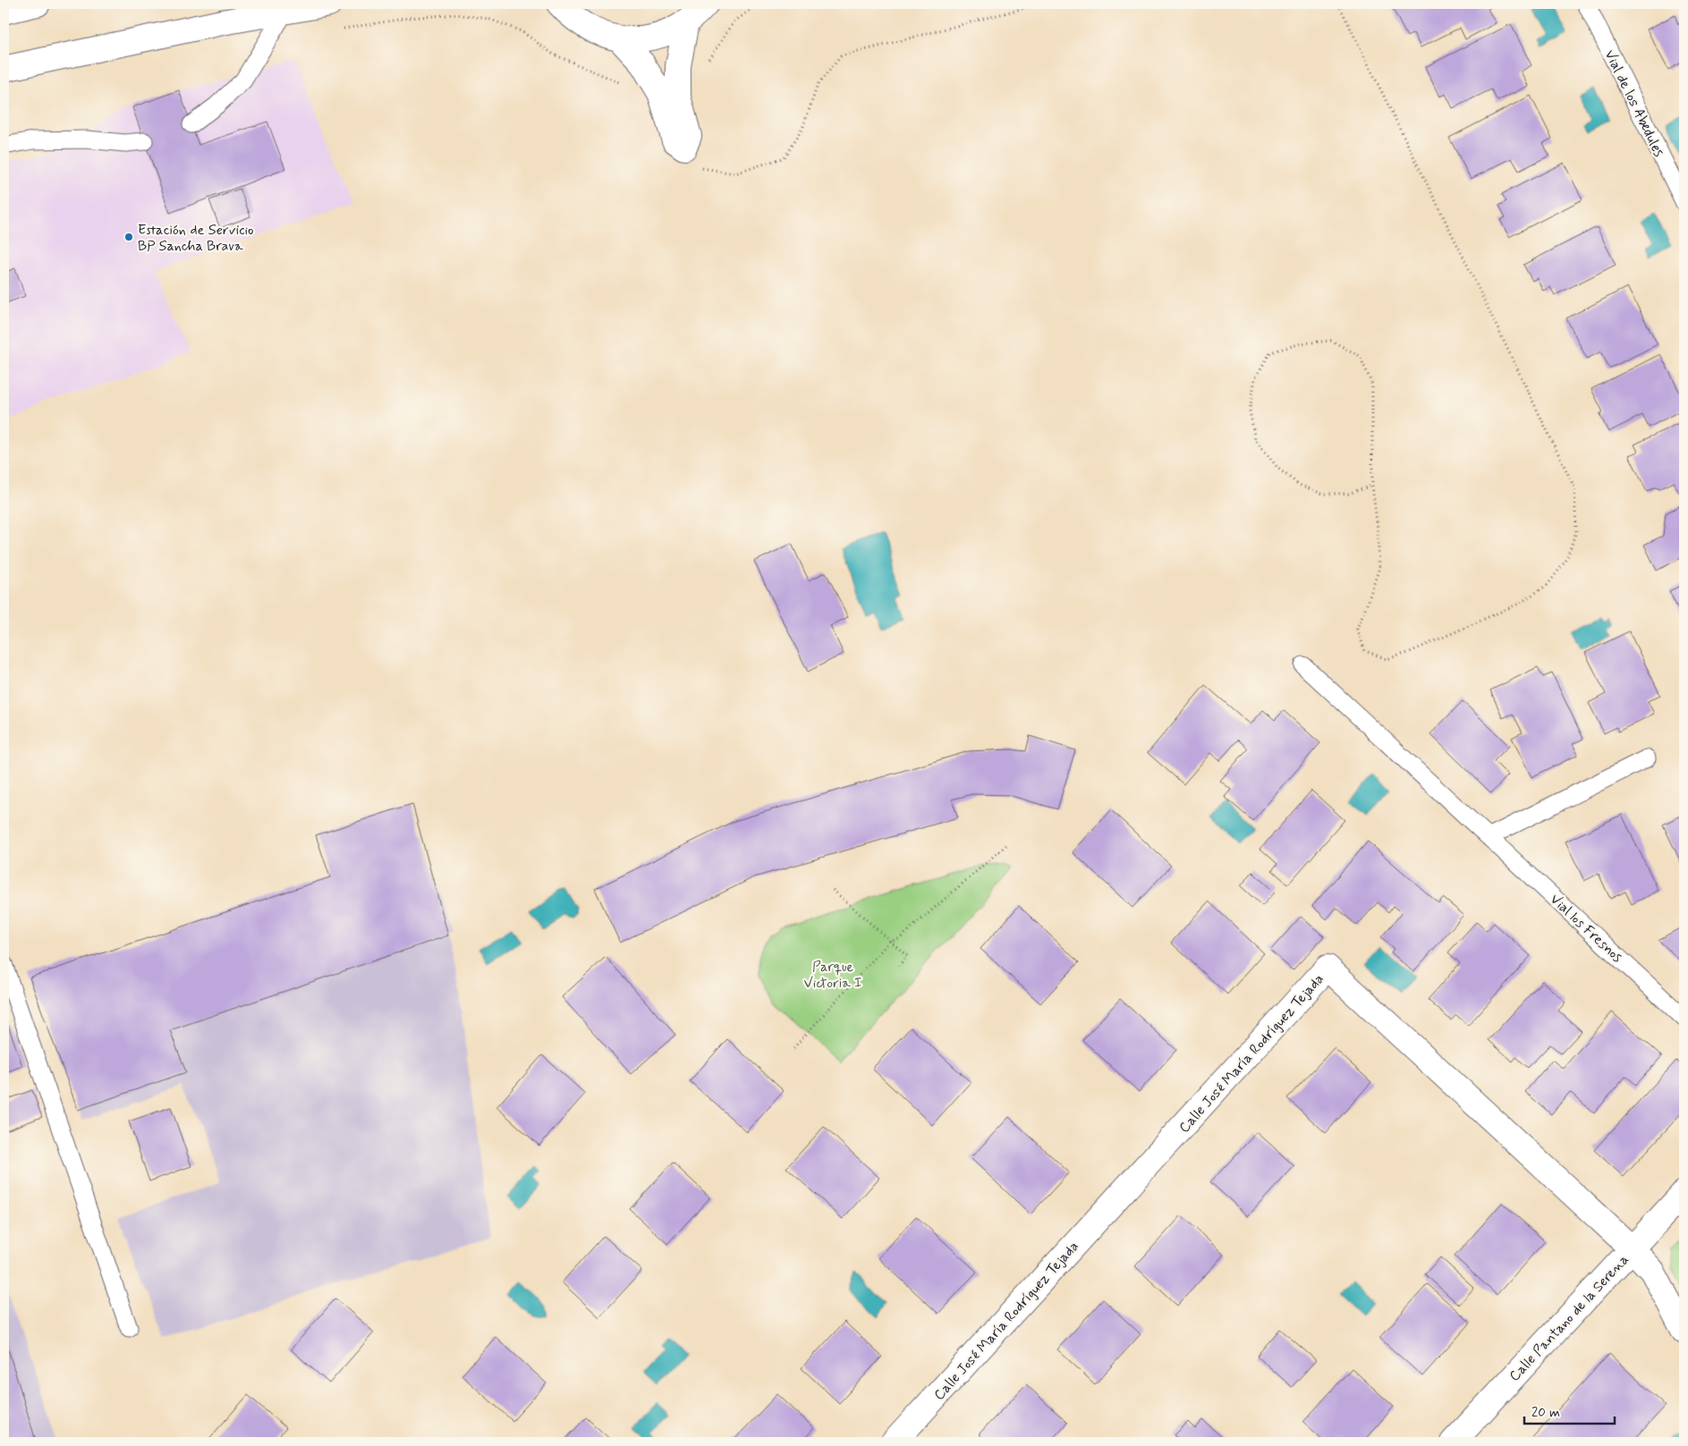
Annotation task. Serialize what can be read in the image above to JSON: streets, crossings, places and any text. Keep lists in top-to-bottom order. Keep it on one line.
{"streets":{"street":["Calle José María Rodríguez Tejada","Calle Pantano de la Serena"],"lane":["Vial de los Abedules","Vial los Fresnos"]},"crossings":[["Calle José María Rodríguez Tejada","Calle Pantano de la Serena"]],"parks":["Parque Victoria I"],"places":["Estación de Servicio BP Sancha Brava"],"scale_bar":"20 m"}
